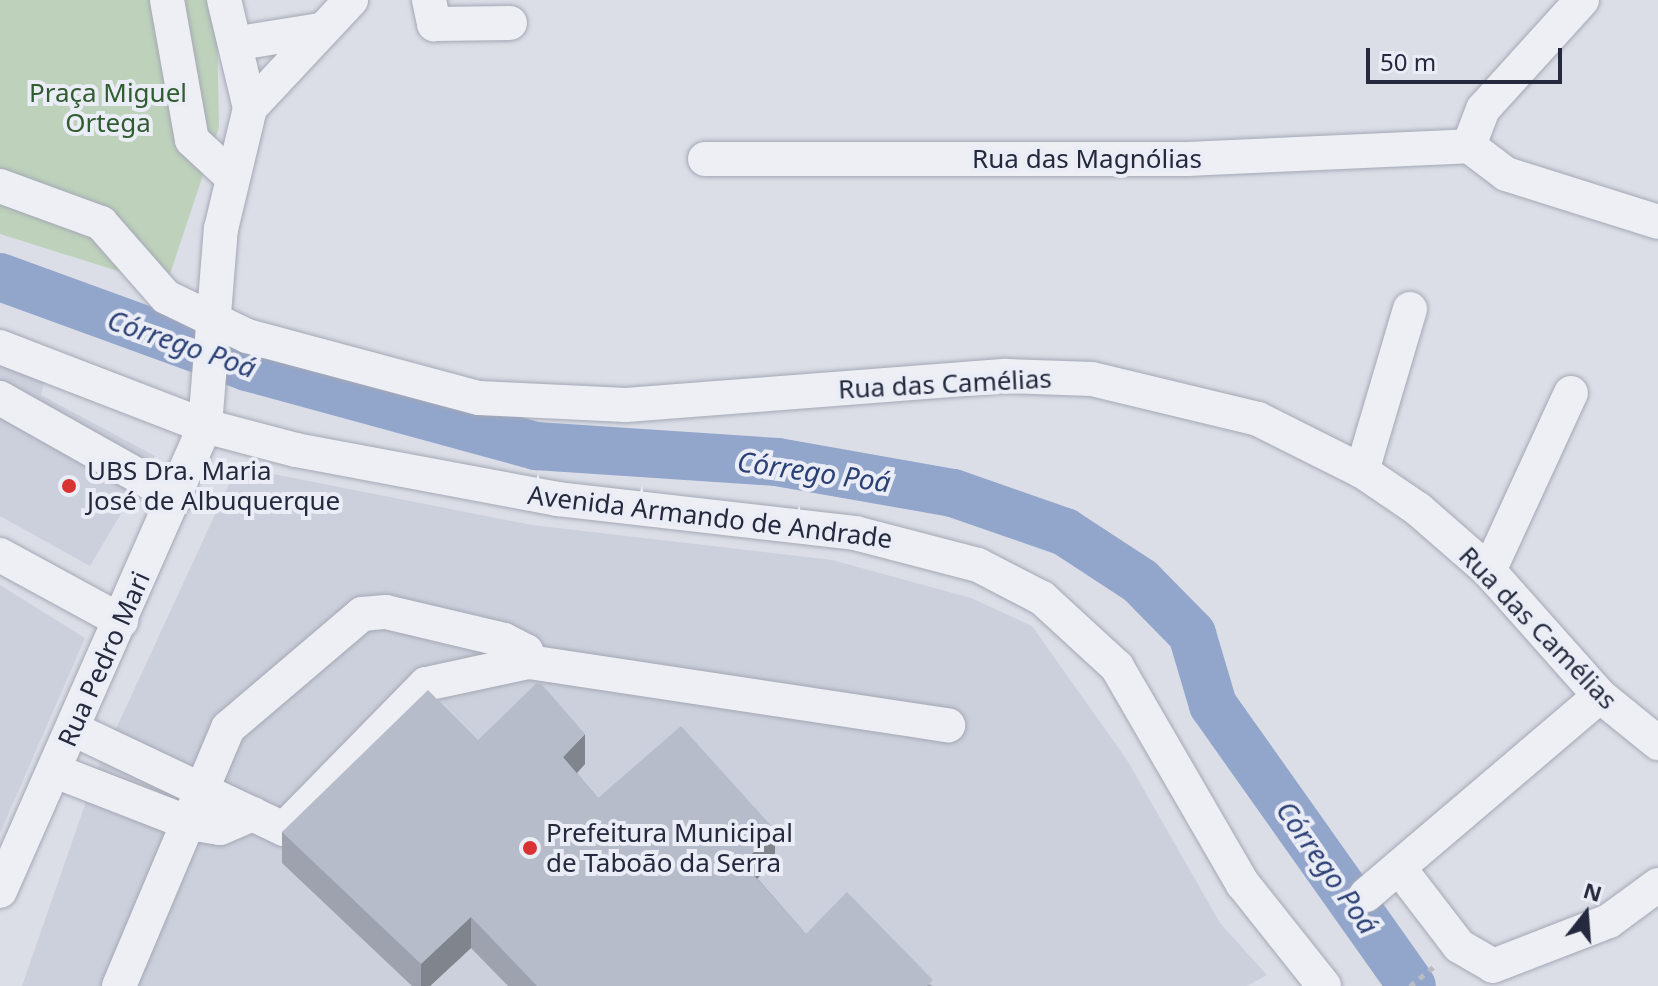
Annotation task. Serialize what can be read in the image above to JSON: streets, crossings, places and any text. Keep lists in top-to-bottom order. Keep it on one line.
{"streets":{"street":["Rua das Magnólias","Rua das Camélias","Avenida Armando de Andrade","Rua Pedro Mari"]},"crossings":[["Avenida Armando de Andrade","Rua Pedro Mari"]],"water":["Córrego Poá"],"parks":["Praça Miguel Ortega"],"places":["UBS Dra. Maria José de Albuquerque","Prefeitura Municipal de Taboão da Serra"],"scale_bar":"50 m","north":"top"}
